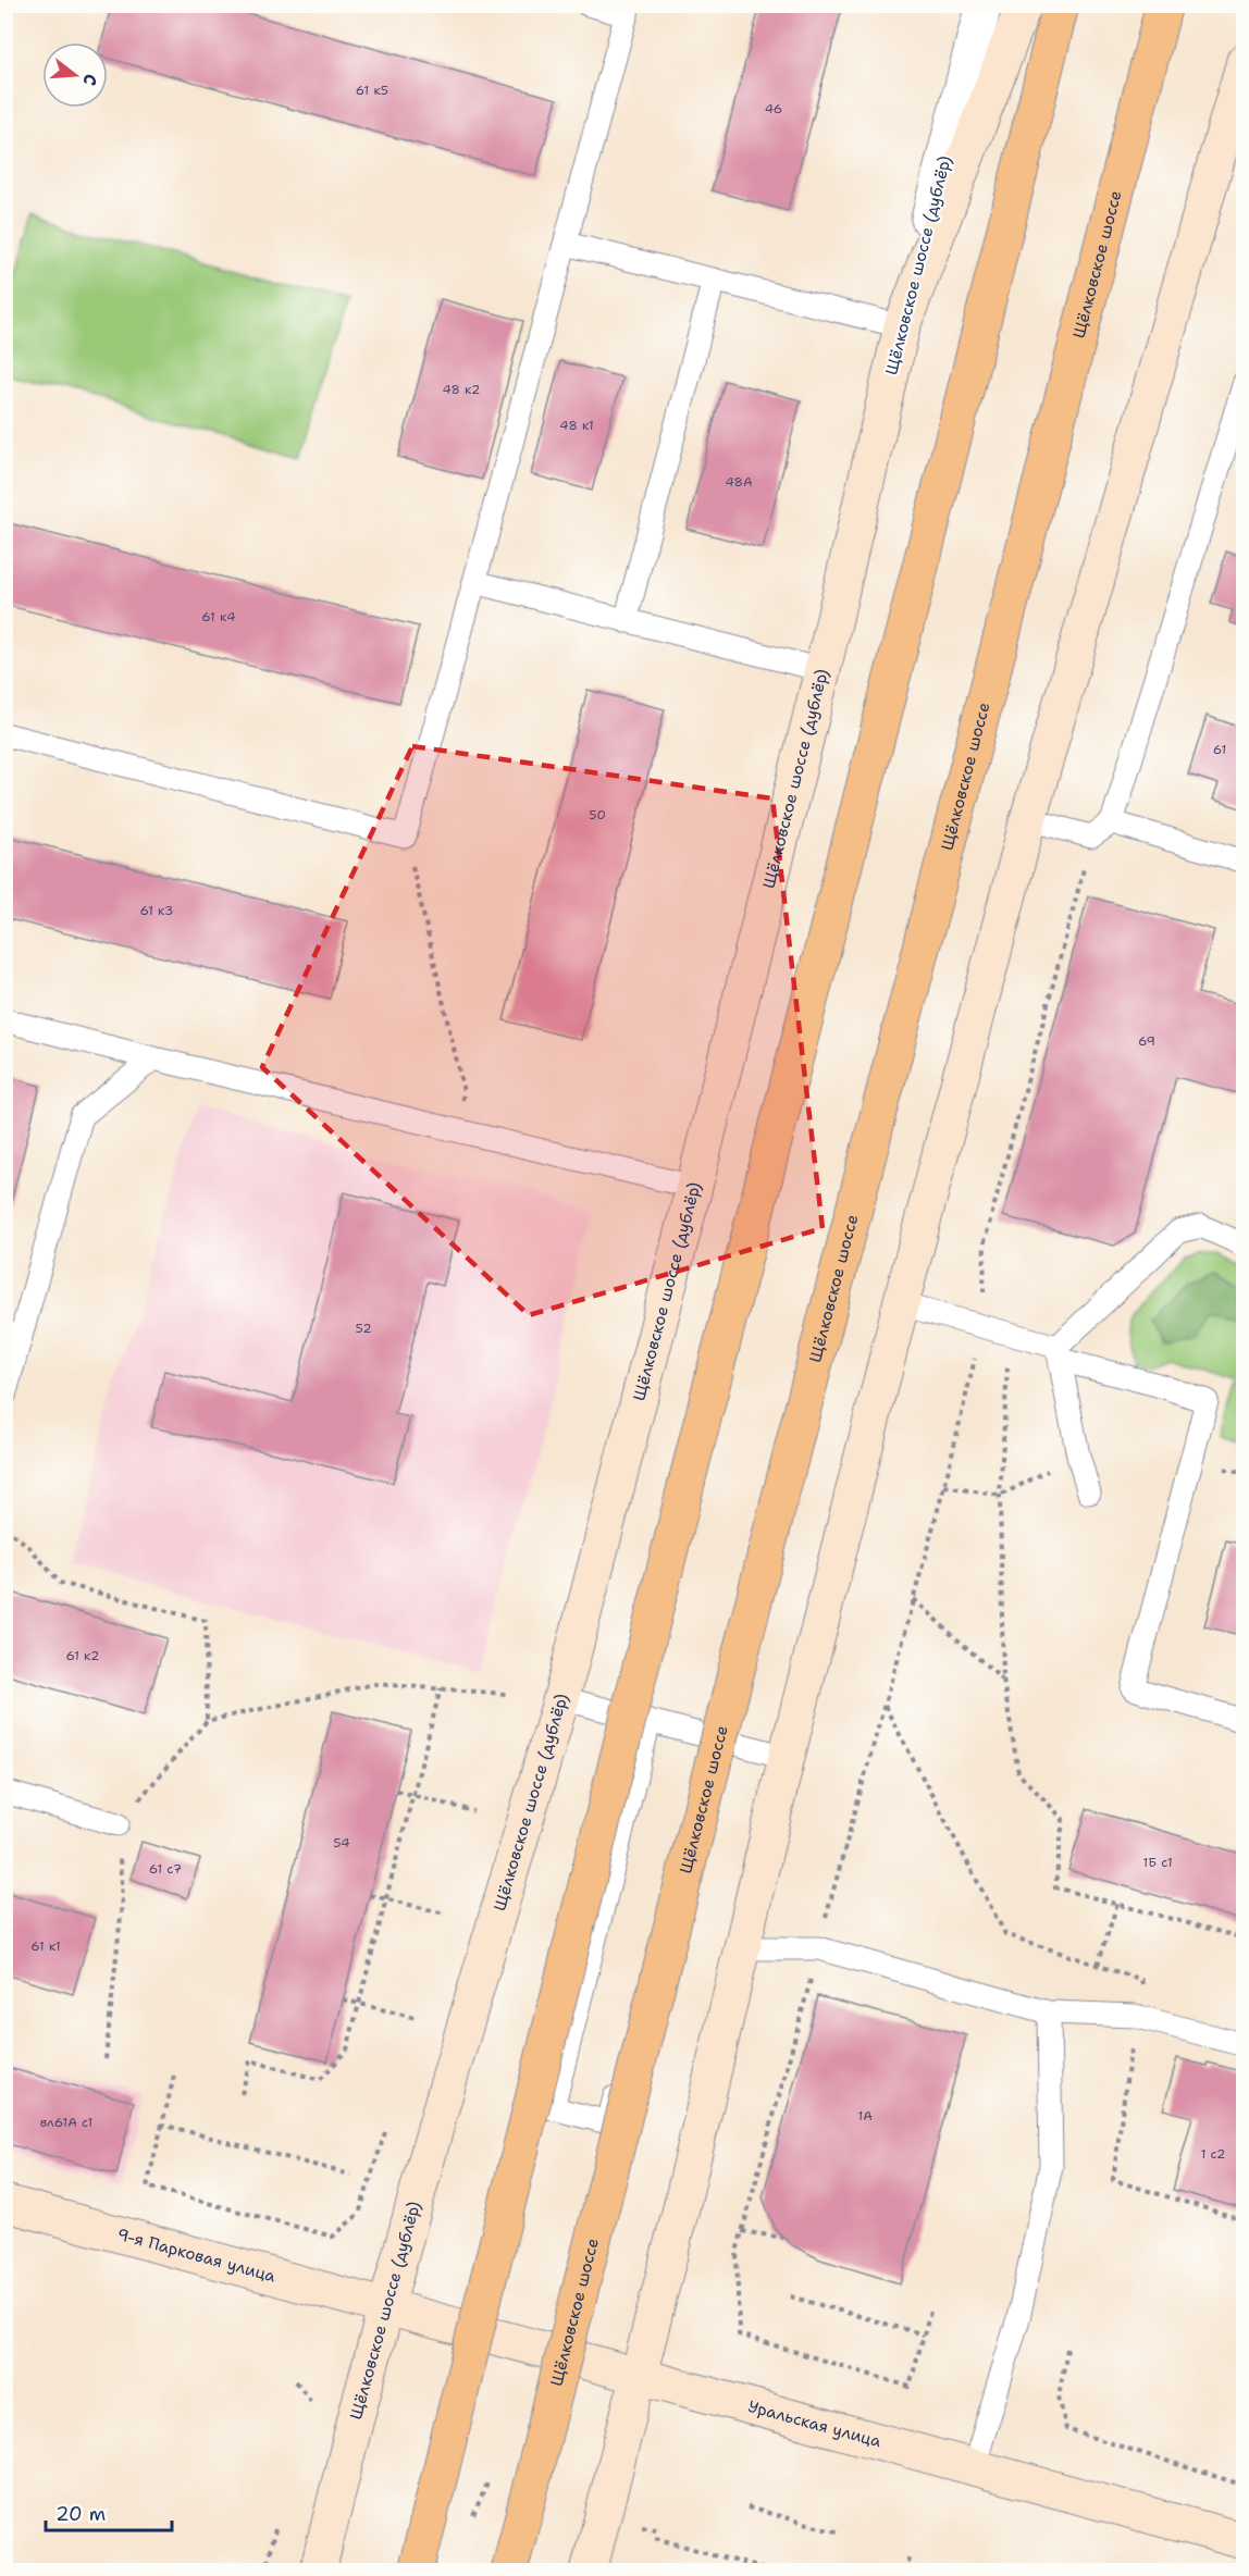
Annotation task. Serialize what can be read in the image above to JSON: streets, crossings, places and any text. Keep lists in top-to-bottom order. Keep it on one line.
{"streets":{"main road":["Щёлковское шоссе","Щёлковское шоссе (дублёр)","9-я Парковая улица","Уральская улица"]},"crossings":[["Щёлковское шоссе (дублёр)","9-я Парковая улица"],["Щёлковское шоссе (дублёр)","Уральская улица"],["9-я Парковая улица","Уральская улица"]],"house_numbers":["61 к5","46","48 к2","48 к1","48А","61 к4","61","50","61 к3","69","52","61 к2","54","1Б с1","61 с7","61 к1","1А","вл61А с1","1 c2"],"scale_bar":"20 m","north":"right"}
